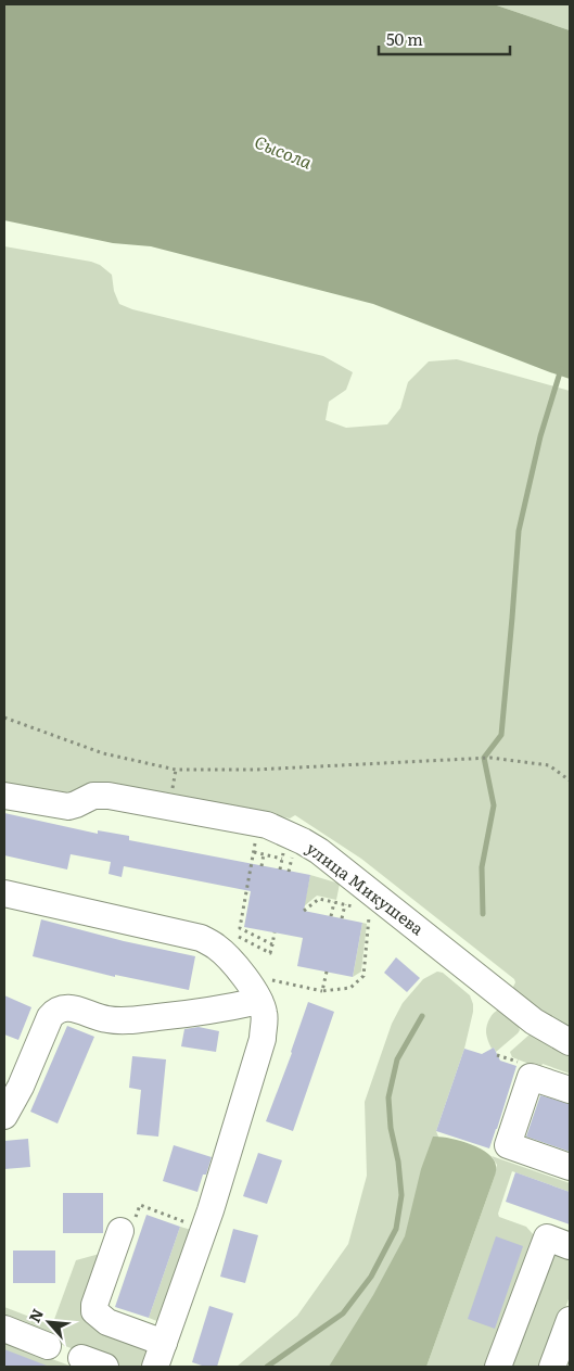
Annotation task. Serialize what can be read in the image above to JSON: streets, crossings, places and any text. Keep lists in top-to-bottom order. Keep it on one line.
{"streets":{"street":["улица Микушева"]},"water":["Сысола"],"scale_bar":"50 m","north":"top left"}
